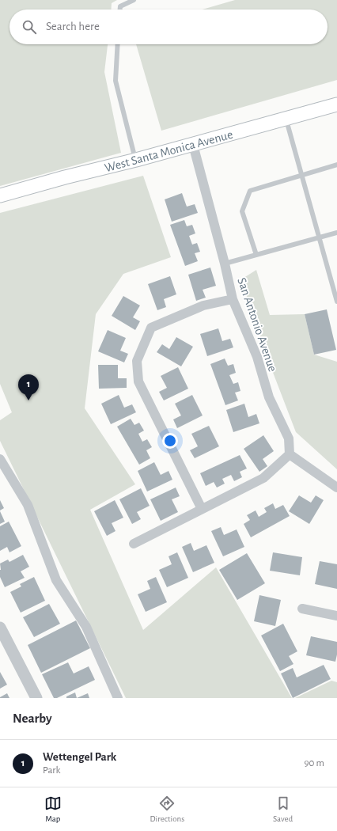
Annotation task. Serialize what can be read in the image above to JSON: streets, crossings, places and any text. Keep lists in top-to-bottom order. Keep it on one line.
{"streets":{"main road":["West Santa Monica Avenue"],"street":["San Antonio Avenue"]},"crossings":[["West Santa Monica Avenue","San Antonio Avenue"]],"page":{"search":"Search here","pins":"1","heading":"Nearby","list":[{"mark":"1","name":"Wettengel Park","note":"Park","value":"90 m"}],"nav":["Map","Directions","Saved"]}}
